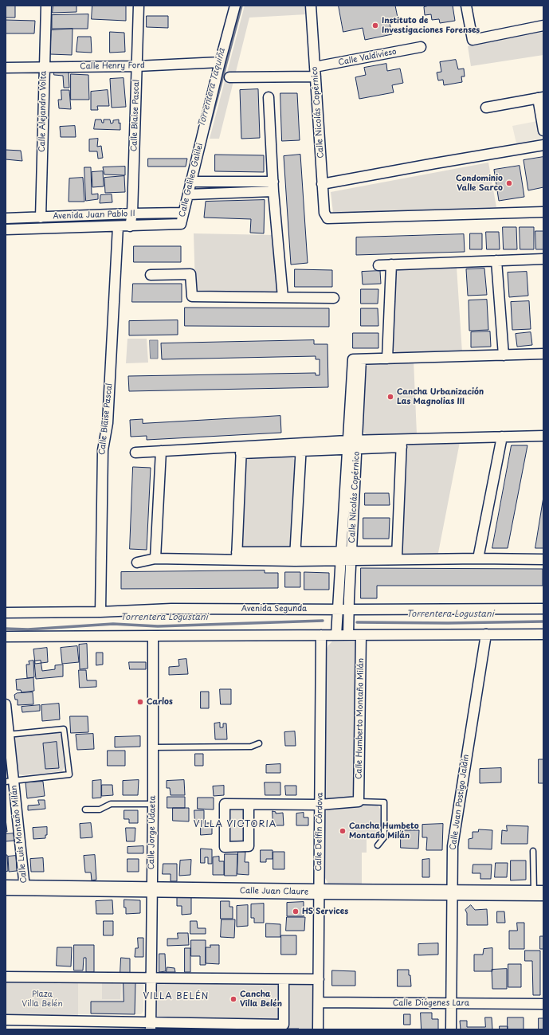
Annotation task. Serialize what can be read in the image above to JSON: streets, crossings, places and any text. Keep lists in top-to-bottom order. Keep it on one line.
{"streets":{"street":["Calle Valdivieso","Calle Henry Ford","Calle Alejandro Volta","Calle Nicolás Copérnico","Calle Blaise Pascal","Calle Galileo Galilei","Avenida Juan Pablo II","Avenida Segunda","Calle Humberto Montaño Milán","Calle Juan Postigo Jaldín","Calle Delfín Córdova","Calle Jorge Udaeta","Calle Luis Montaño Milán","Calle Juan Claure","Calle Diógenes Lara"]},"crossings":[["Calle Valdivieso","Calle Nicolás Copérnico"],["Calle Henry Ford","Calle Alejandro Volta"],["Calle Henry Ford","Calle Blaise Pascal"],["Calle Henry Ford","Calle Galileo Galilei"],["Calle Alejandro Volta","Avenida Juan Pablo II"],["Calle Nicolás Copérnico","Avenida Segunda"],["Calle Blaise Pascal","Avenida Juan Pablo II"],["Calle Blaise Pascal","Avenida Segunda"],["Calle Galileo Galilei","Avenida Juan Pablo II"],["Calle Juan Postigo Jaldín","Calle Juan Claure"],["Calle Juan Postigo Jaldín","Calle Diógenes Lara"],["Calle Delfín Córdova","Calle Juan Claure"],["Calle Delfín Córdova","Calle Diógenes Lara"],["Calle Jorge Udaeta","Calle Juan Claure"],["Calle Luis Montaño Milán","Calle Juan Claure"]],"districts":["VILLA VICTORIA","VILLA BELÉN"],"water":["Torrentera Taquiña","Torrentera Logustani"],"parks":["Plaza Villa Belén"],"places":["Instituto de Investigaciones Forenses","Condominio Valle Sarco","Cancha Urbanización Las Magnolias III","Carlos","Cancha Humbeto Montaño Milán","HS Services","Cancha Villa Belén"]}
